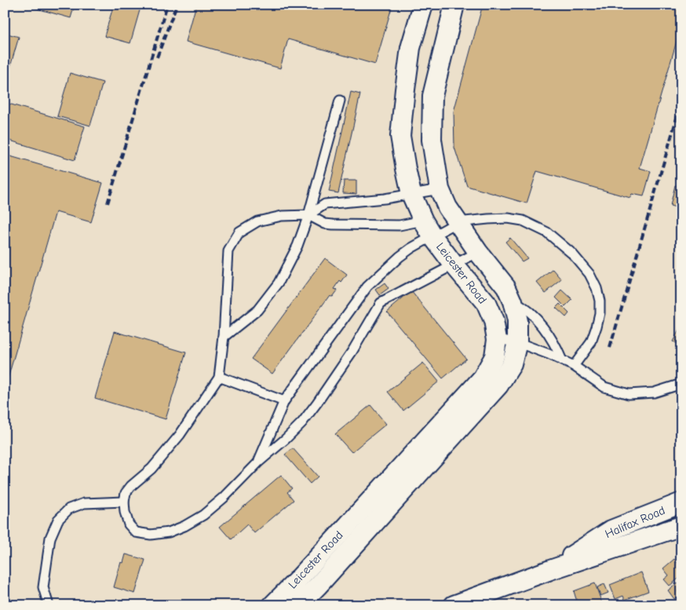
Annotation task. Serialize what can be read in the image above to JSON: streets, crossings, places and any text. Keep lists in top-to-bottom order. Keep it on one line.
{"streets":{"street":["Leicester Road","Halifax Road"]}}
